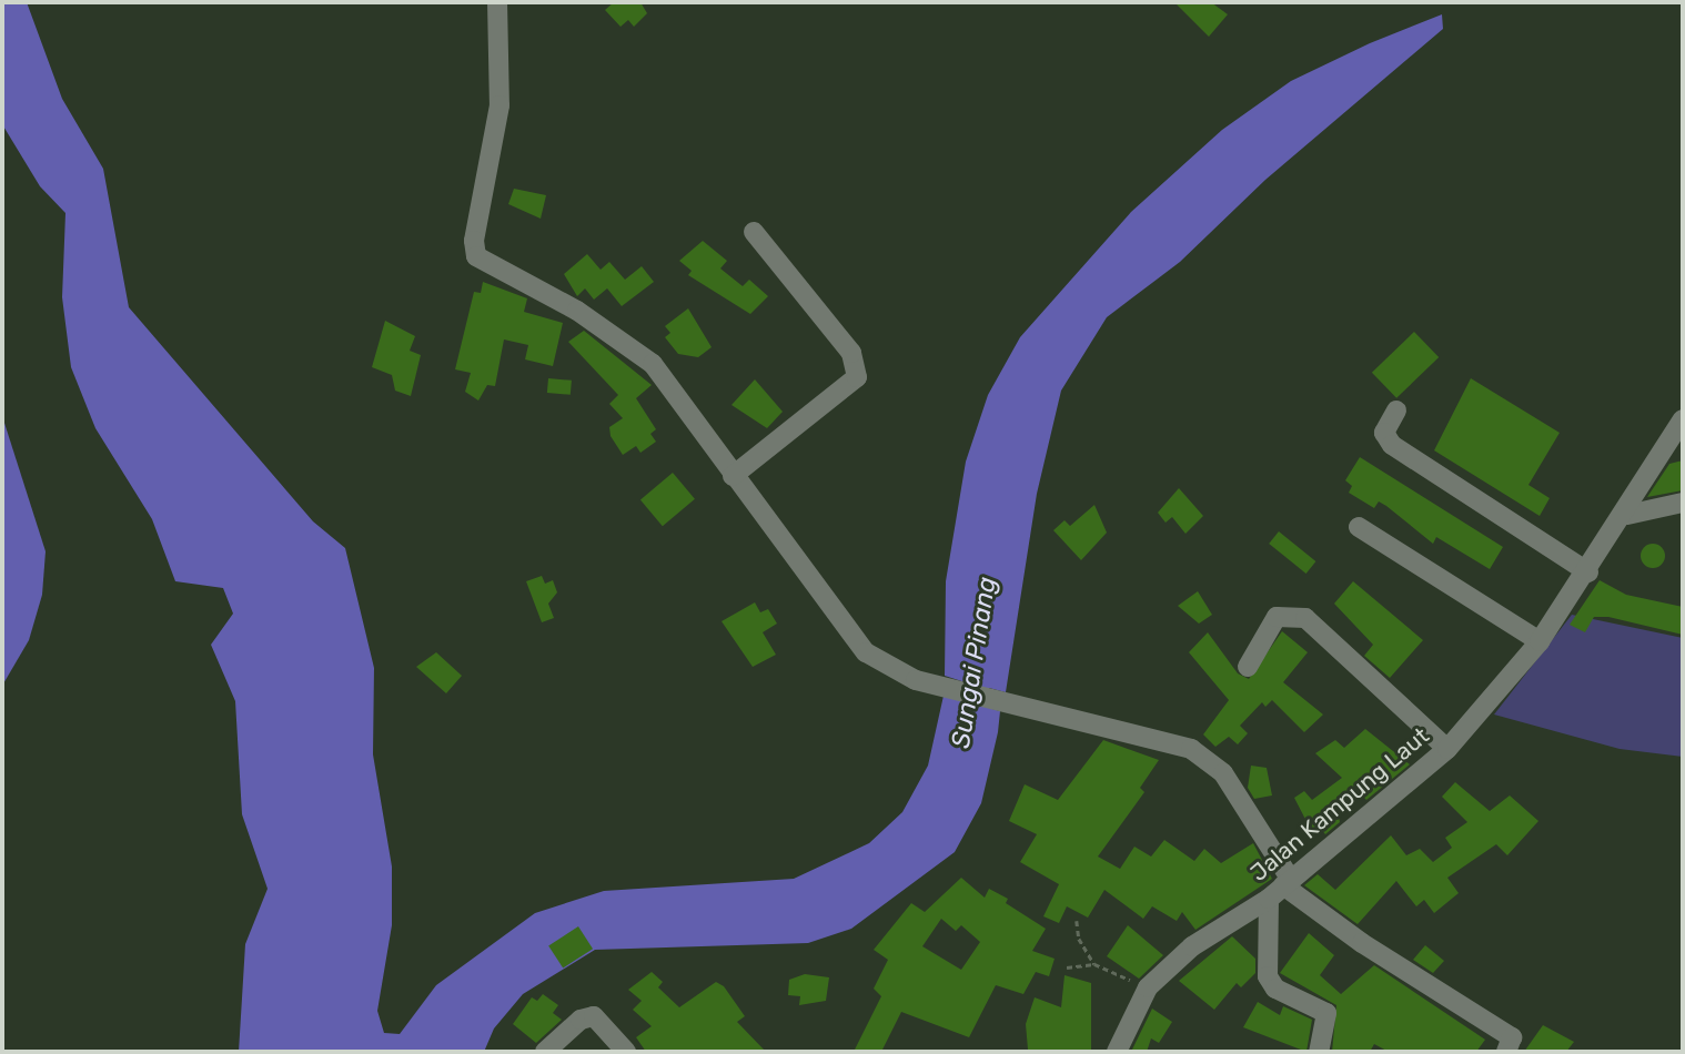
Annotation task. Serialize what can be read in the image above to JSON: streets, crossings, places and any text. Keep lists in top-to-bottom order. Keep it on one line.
{"streets":{"street":["Jalan Kampung Laut"]},"water":["Sungai Pinang"]}
